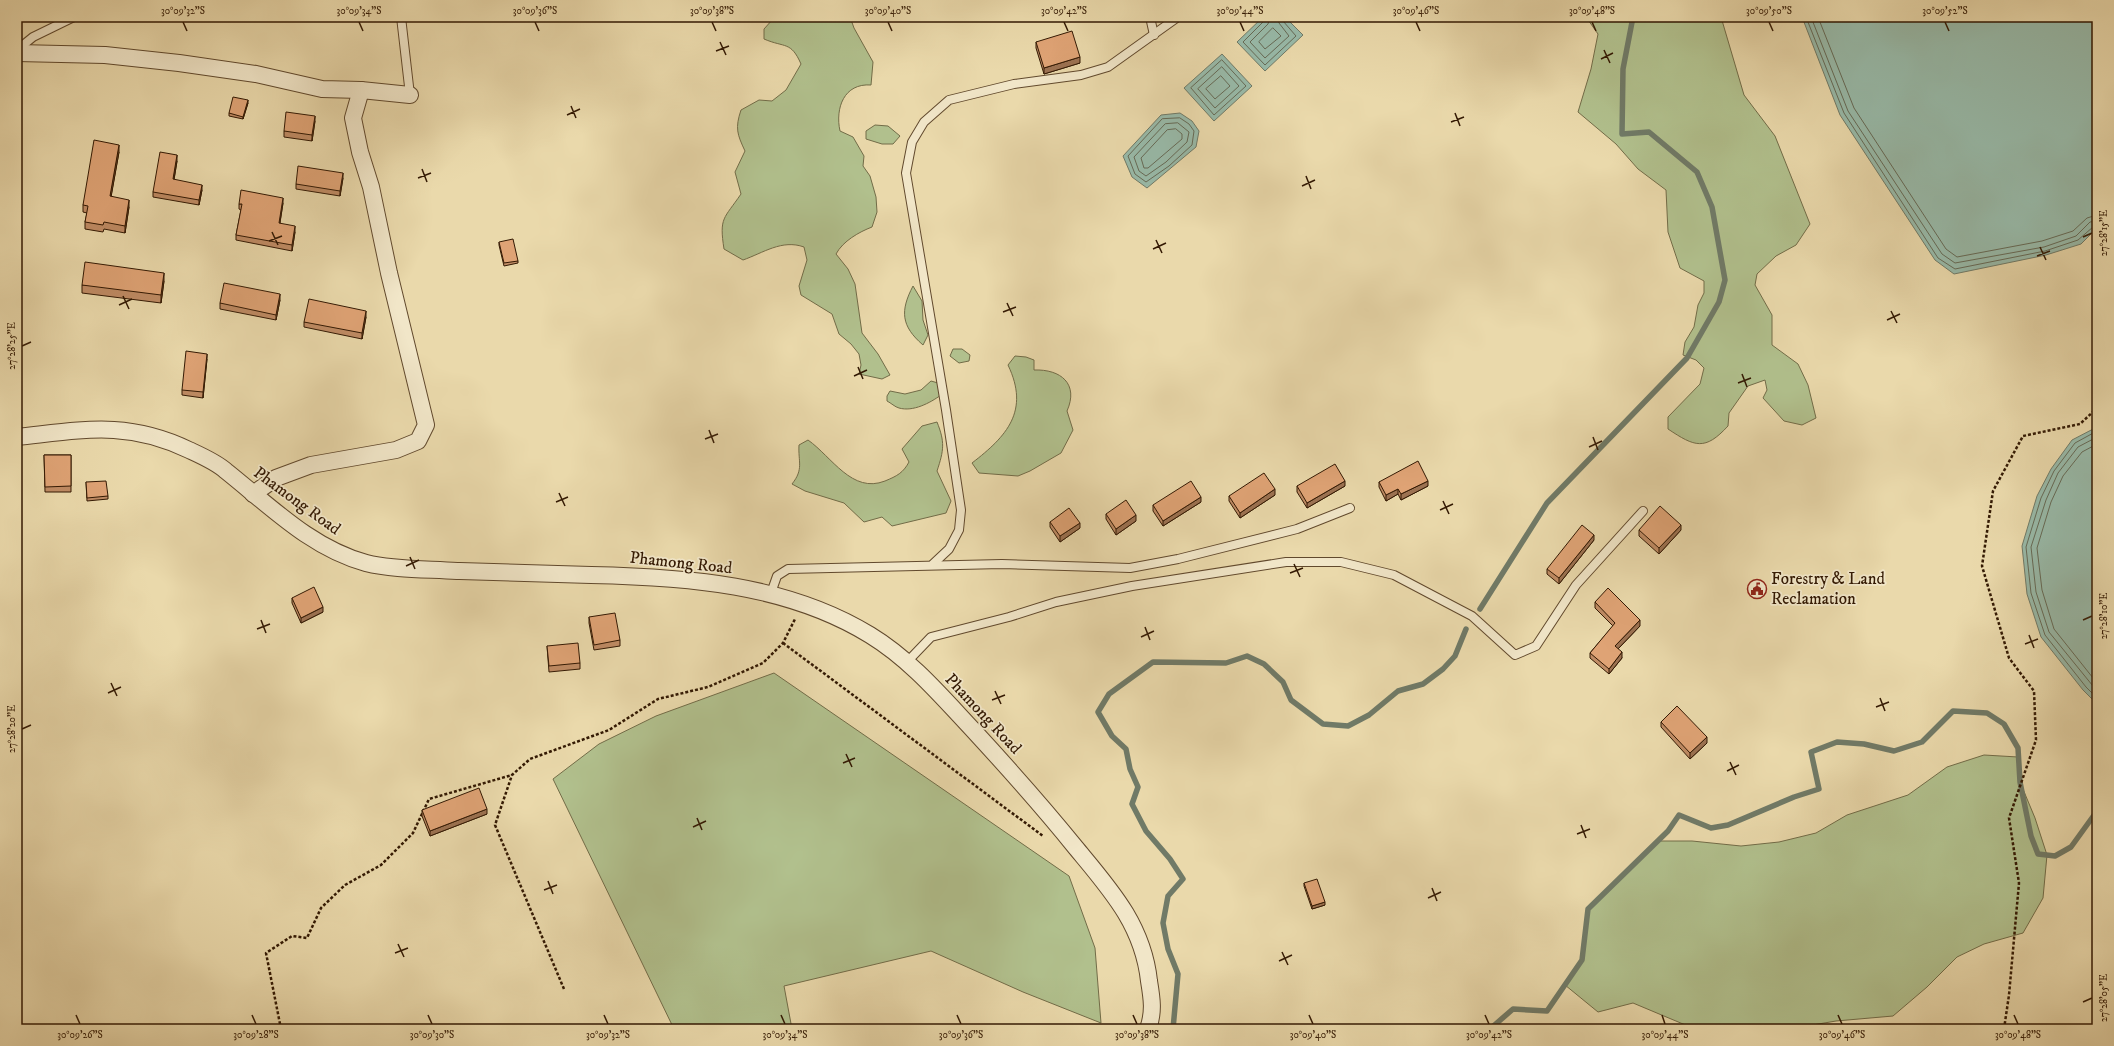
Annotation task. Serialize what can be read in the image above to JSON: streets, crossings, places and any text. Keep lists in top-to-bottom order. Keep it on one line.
{"streets":{"street":["Phamong Road"]},"places":{"public building":["Forestry & Land Reclamation"]},"coordinates":["30°09'32\"S","30°09'34\"S","30°09'36\"S","30°09'38\"S","30°09'40\"S","30°09'42\"S","30°09'44\"S","30°09'46\"S","30°09'48\"S","30°09'50\"S","30°09'52\"S","27°28'15\"E","27°28'25\"E","27°28'10\"E","27°28'20\"E","27°28'05\"E","30°09'26\"S","30°09'28\"S","30°09'30\"S"]}
